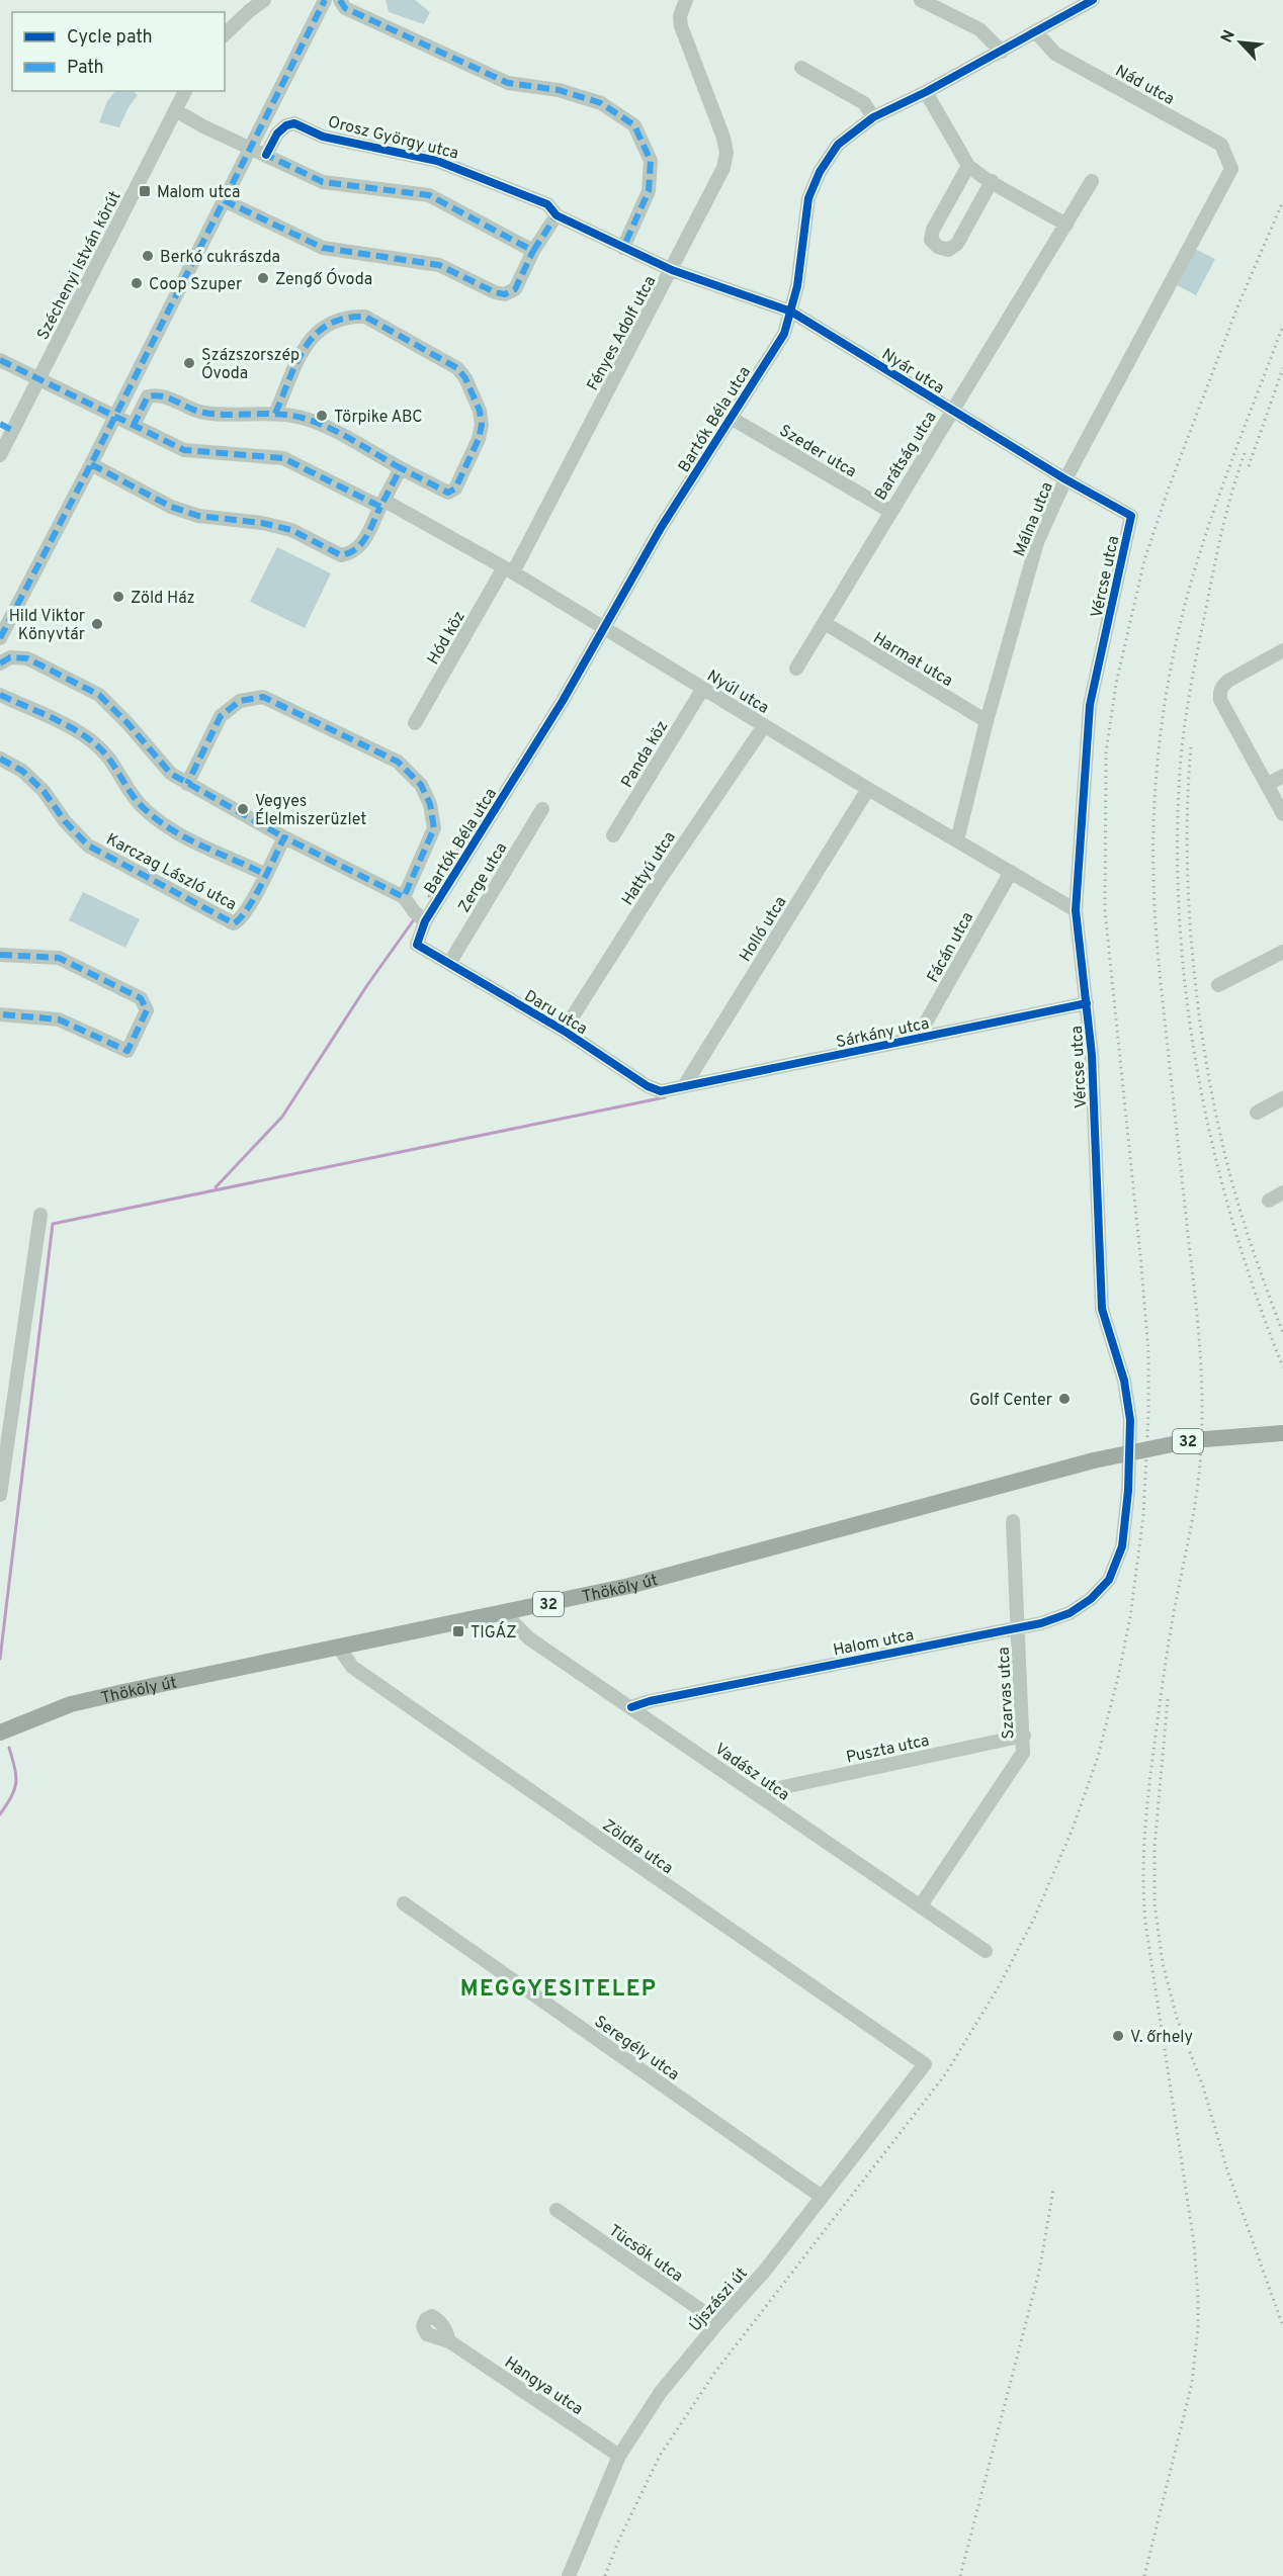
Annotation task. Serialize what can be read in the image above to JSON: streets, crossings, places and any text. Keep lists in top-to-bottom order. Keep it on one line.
{"streets":{"main road":["32","Thököly út"],"street":["Nád utca","Orosz György utca","Széchenyi István körút","Fényes Adolf utca","Nyár utca","Bartók Béla utca","Szeder utca","Barátság utca","Málna utca","Vércse utca","Hód köz","Harmat utca","Nyúl utca","Panda köz","Hattyú utca","Karczag László utca","Zerge utca","Holló utca","Fácán utca","Daru utca","Sárkány utca","Halom utca","Szarvas utca","Puszta utca","Vadász utca","Zöldfa utca","Seregély utca","Tücsök utca","Újszászi út","Hangya utca"]},"crossings":[["Nád utca","Bartók Béla utca"],["Nád utca","Málna utca"],["Orosz György utca","Fényes Adolf utca"],["Orosz György utca","Nyár utca"],["Széchenyi István körút","Nyúl utca"],["Fényes Adolf utca","Nyár utca"],["Fényes Adolf utca","Hód köz"],["Fényes Adolf utca","Nyúl utca"],["Nyár utca","Bartók Béla utca"],["Nyár utca","Barátság utca"],["Nyár utca","Málna utca"],["Nyár utca","Vércse utca"],["Bartók Béla utca","Szeder utca"],["Bartók Béla utca","Nyúl utca"],["Bartók Béla utca","Daru utca"],["Szeder utca","Barátság utca"],["Barátság utca","Harmat utca"],["Málna utca","Harmat utca"],["Málna utca","Nyúl utca"],["Vércse utca","Nyúl utca"],["Vércse utca","Sárkány utca"],["Vércse utca","Halom utca"],["Hód köz","Nyúl utca"],["Nyúl utca","Panda köz"],["Nyúl utca","Hattyú utca"],["Nyúl utca","Holló utca"],["Nyúl utca","Fácán utca"],["Hattyú utca","Daru utca"],["Zerge utca","Daru utca"],["Holló utca","Daru utca"],["Holló utca","Sárkány utca"],["Fácán utca","Sárkány utca"],["Daru utca","Sárkány utca"],["Thököly út","Vadász utca"],["Thököly út","Zöldfa utca"],["Halom utca","Szarvas utca"],["Halom utca","Vadász utca"],["Szarvas utca","Puszta utca"],["Szarvas utca","Vadász utca"],["Puszta utca","Vadász utca"],["Zöldfa utca","Újszászi út"],["Seregély utca","Újszászi út"],["Tücsök utca","Újszászi út"],["Újszászi út","Hangya utca"]],"districts":["MEGGYESITELEP"],"places":{"transit":["Malom utca","TIGÁZ"],"other":["Berkó cukrászda","Zengő Óvoda","Coop Szuper","Százszorszép Óvoda","Törpike ABC","Zöld Ház","Hild Viktor Könyvtár","Vegyes Élelmiszerüzlet","Golf Center","V. őrhely"]},"legend":["Cycle path","Path"],"north":"top left"}
